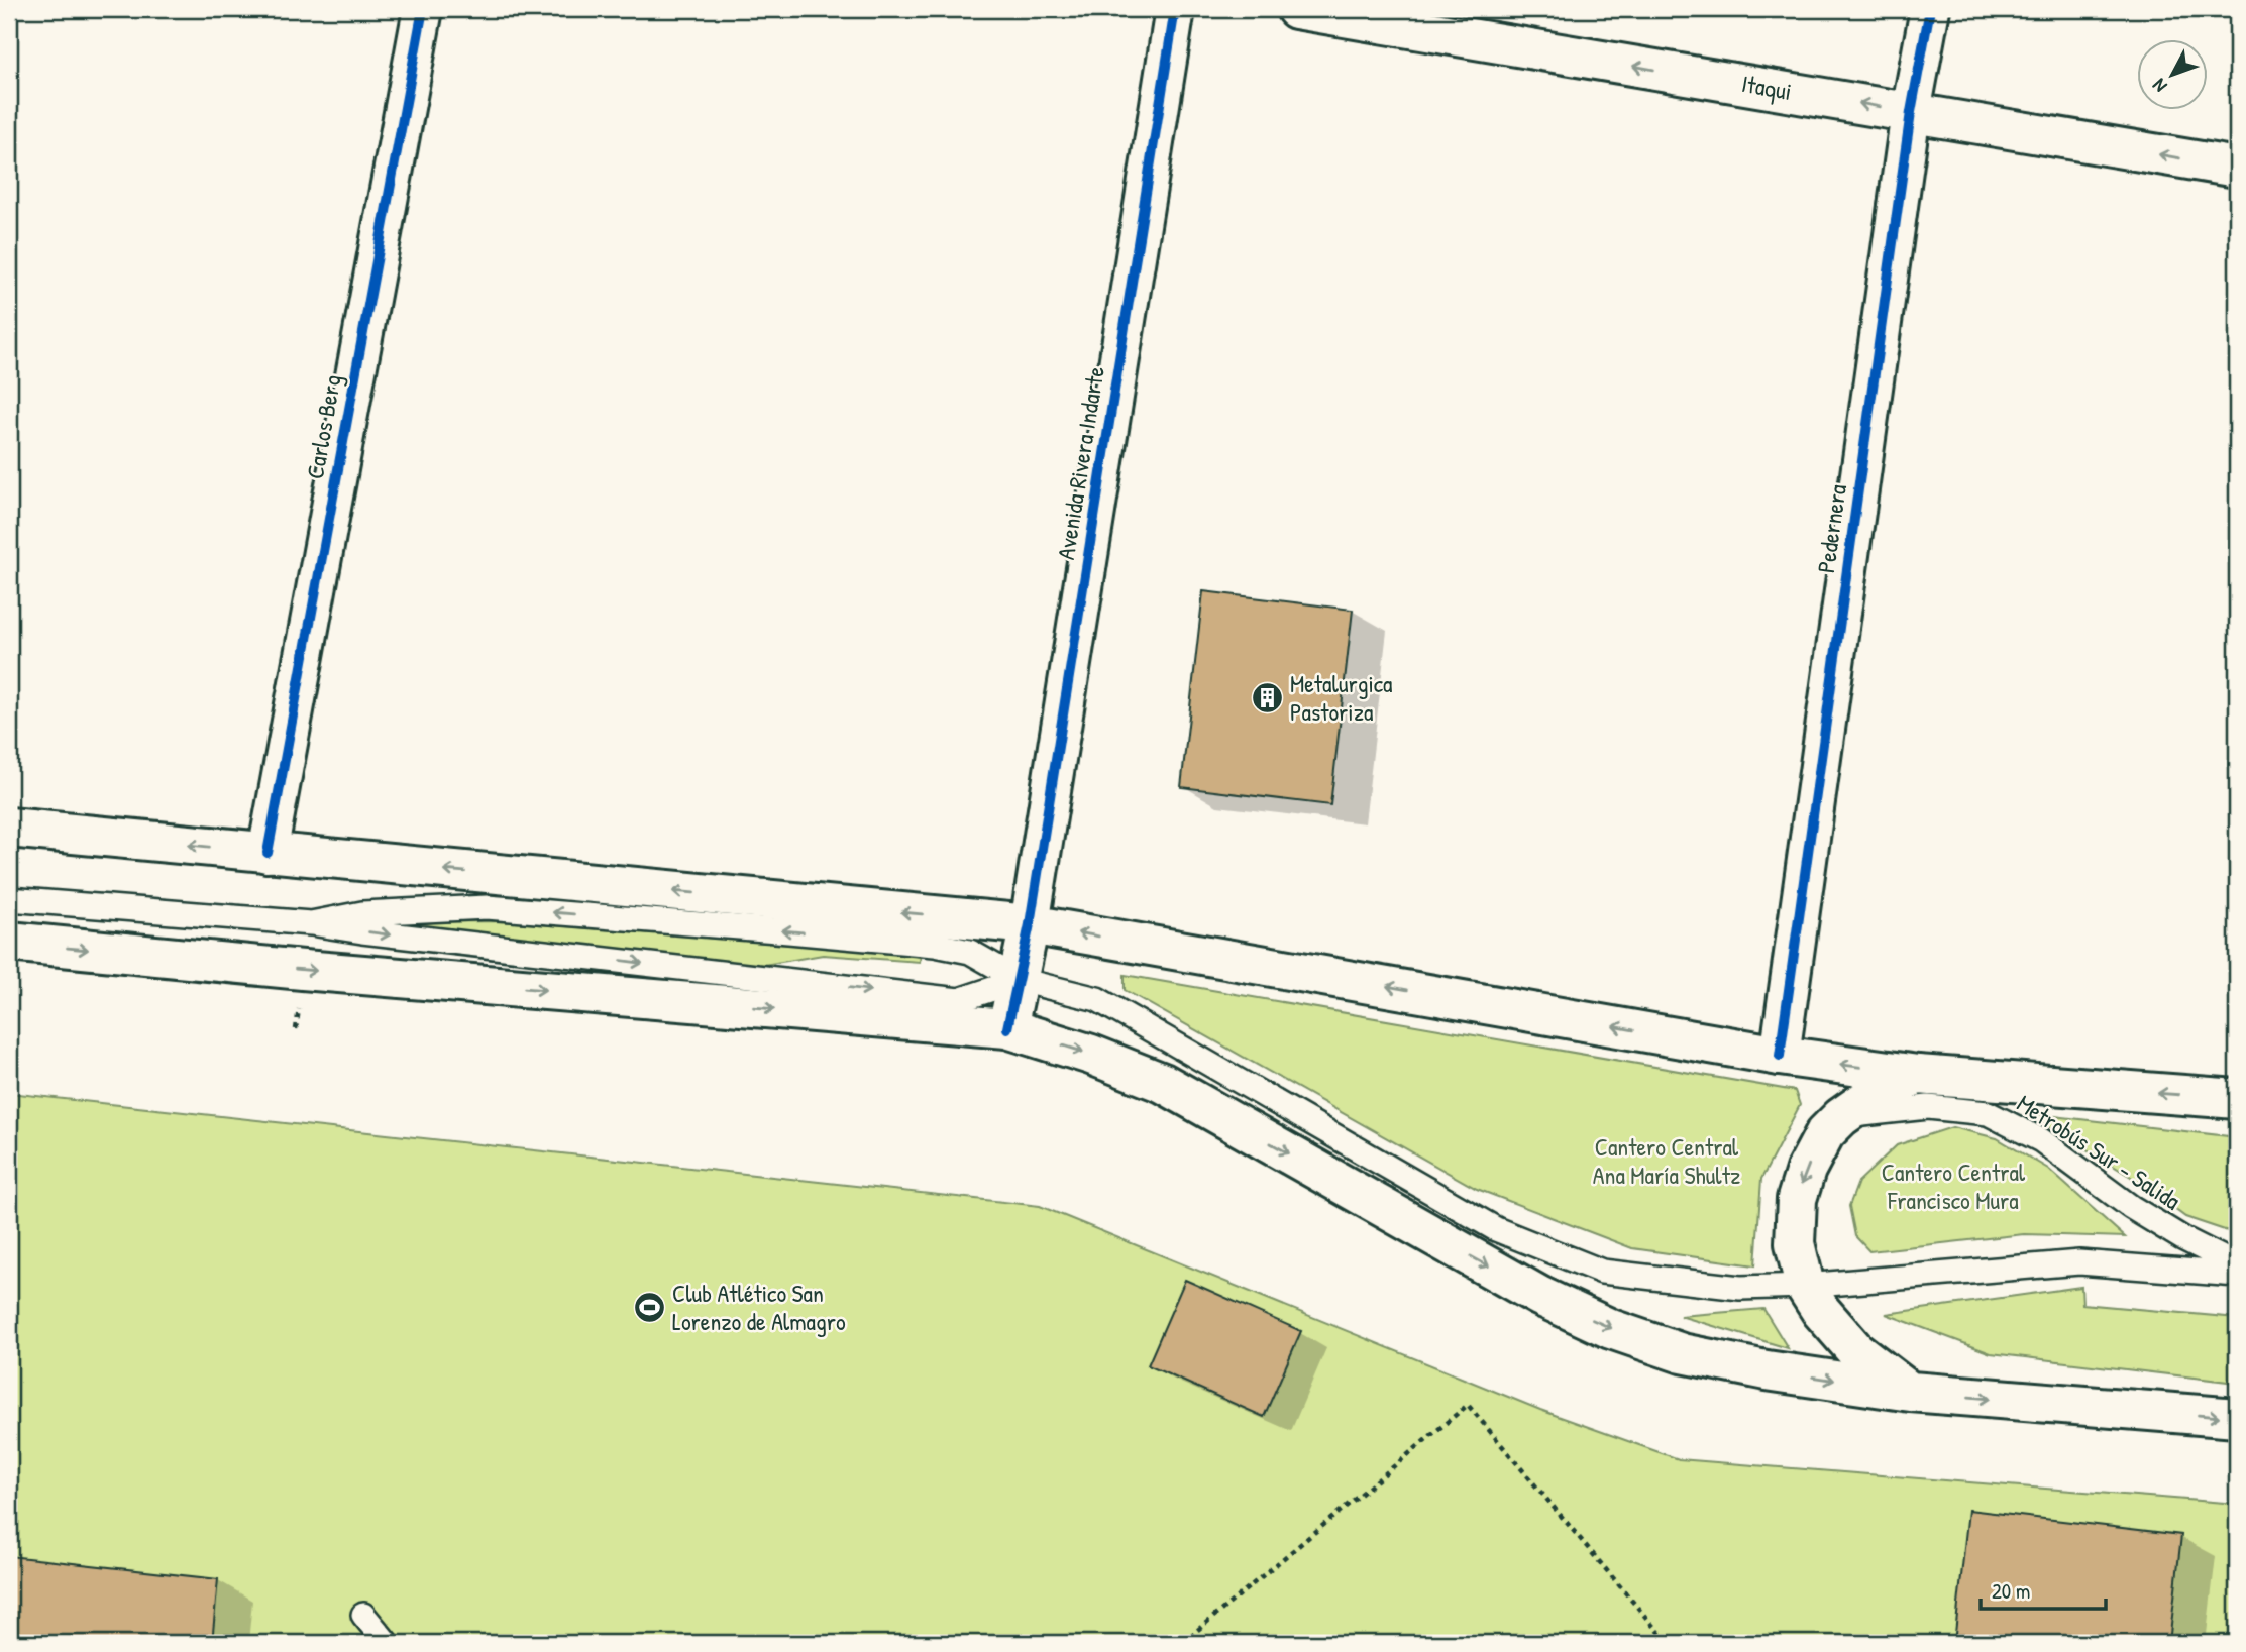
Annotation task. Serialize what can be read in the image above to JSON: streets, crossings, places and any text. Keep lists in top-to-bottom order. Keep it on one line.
{"streets":{"main road":["Itaqui","Carlos Berg","Avenida Rivera Indarte","Pedernera"],"lane":["Metrobús Sur - Salida"]},"crossings":[["Itaqui","Pedernera"]],"one_way":["Itaqui"],"parks":["Cantero Central Ana María Shultz","Cantero Central Francisco Mura"],"places":{"building":["Metalurgica Pastoriza"],"sports":["Club Atlético San Lorenzo de Almagro"]},"scale_bar":"20 m","north":"bottom left"}
